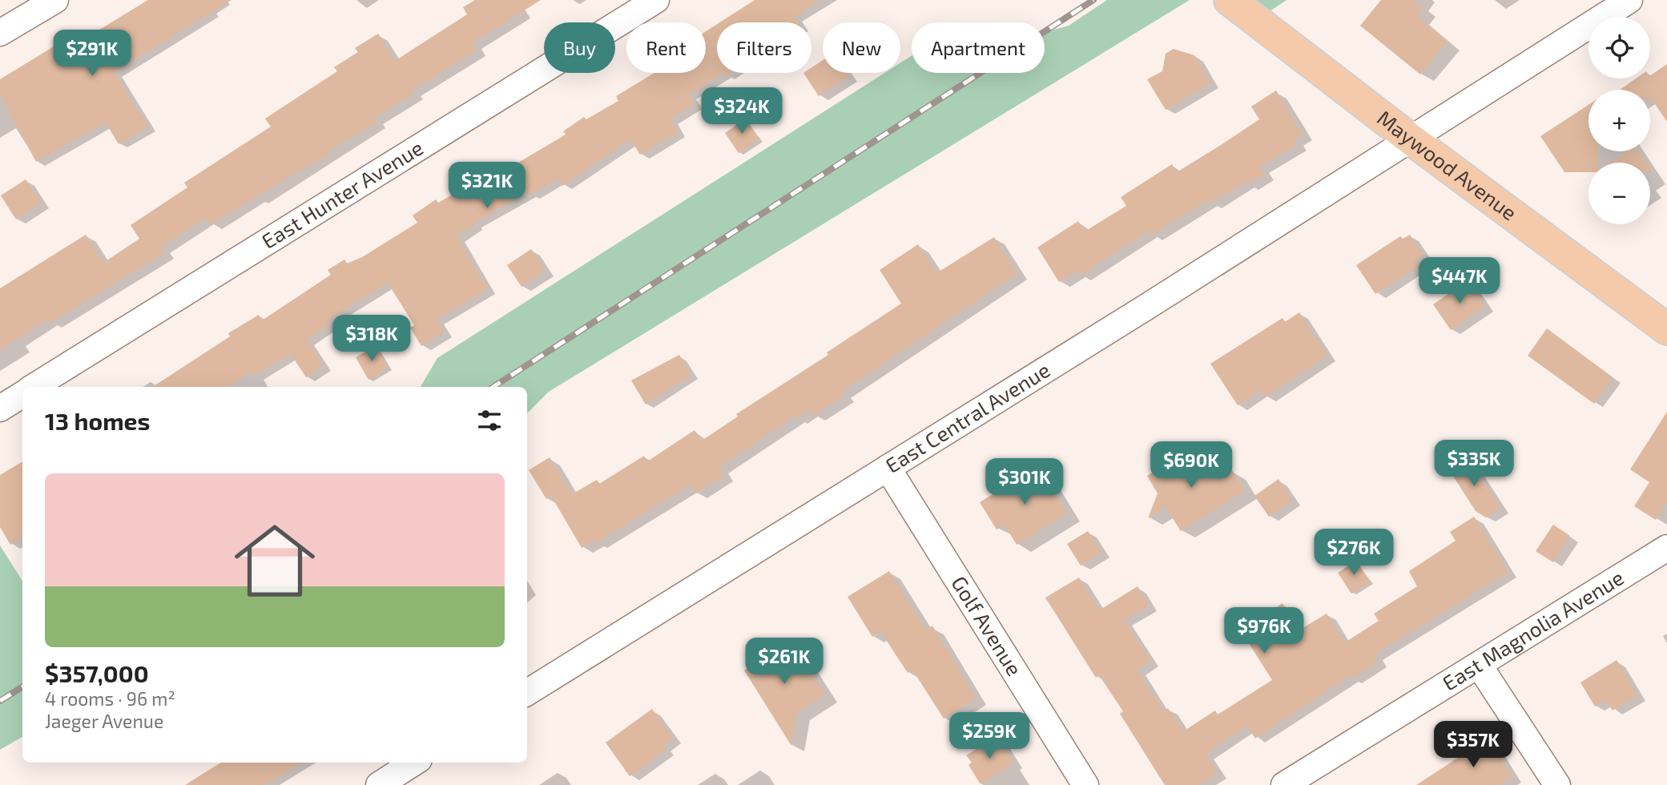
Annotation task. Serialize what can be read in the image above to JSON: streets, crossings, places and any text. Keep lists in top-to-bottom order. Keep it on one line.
{"streets":{"main road":["Maywood Avenue"],"street":["East Hunter Avenue","East Central Avenue","Golf Avenue","East Magnolia Avenue"]},"crossings":[["Maywood Avenue","East Central Avenue"],["East Central Avenue","Golf Avenue"]],"page":{"map_buttons":["+","−"],"chip":["Buy","Rent","Filters","New","Apartment"],"price":["$291K","$324K","$321K","$447K","$318K","$335K","$690K","$301K","$276K","$976K","$261K","$259K","$357K"],"heading":"13 homes","list":[{"name":"$357,000","note":"4 rooms · 96 m² · Jaeger Avenue"}]}}
